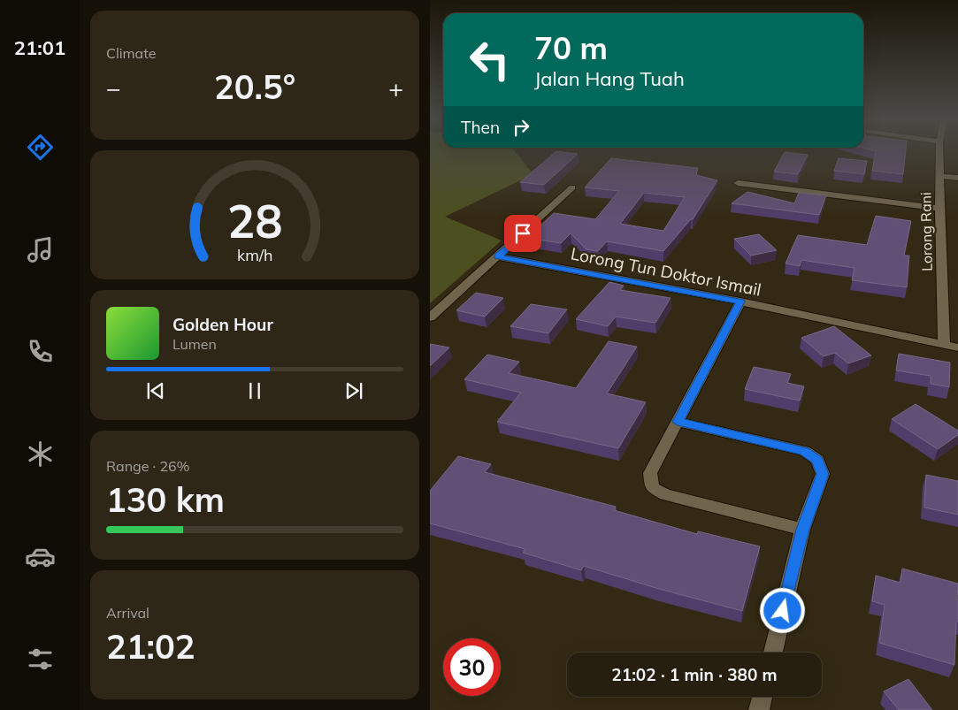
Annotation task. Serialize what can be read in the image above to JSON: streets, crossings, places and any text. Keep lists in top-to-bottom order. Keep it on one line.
{"streets":{"street":["Lorong Rani","Lorong Tun Doktor Ismail"]},"crossings":[["Lorong Rani","Lorong Tun Doktor Ismail"]],"page":{"tabs":"21:01","tile":["Climate",["Range · 26%","130 km"],["Arrival","21:02"]],"turn":["70 m","Jalan Hang Tuah"],"heat":["−","20.5°","+"],"then":"Then","song":["Golden Hour","Lumen"],"limit":"30","trip":"21:02 · 1 min · 380 m","gauge":["28","km/h"]}}
